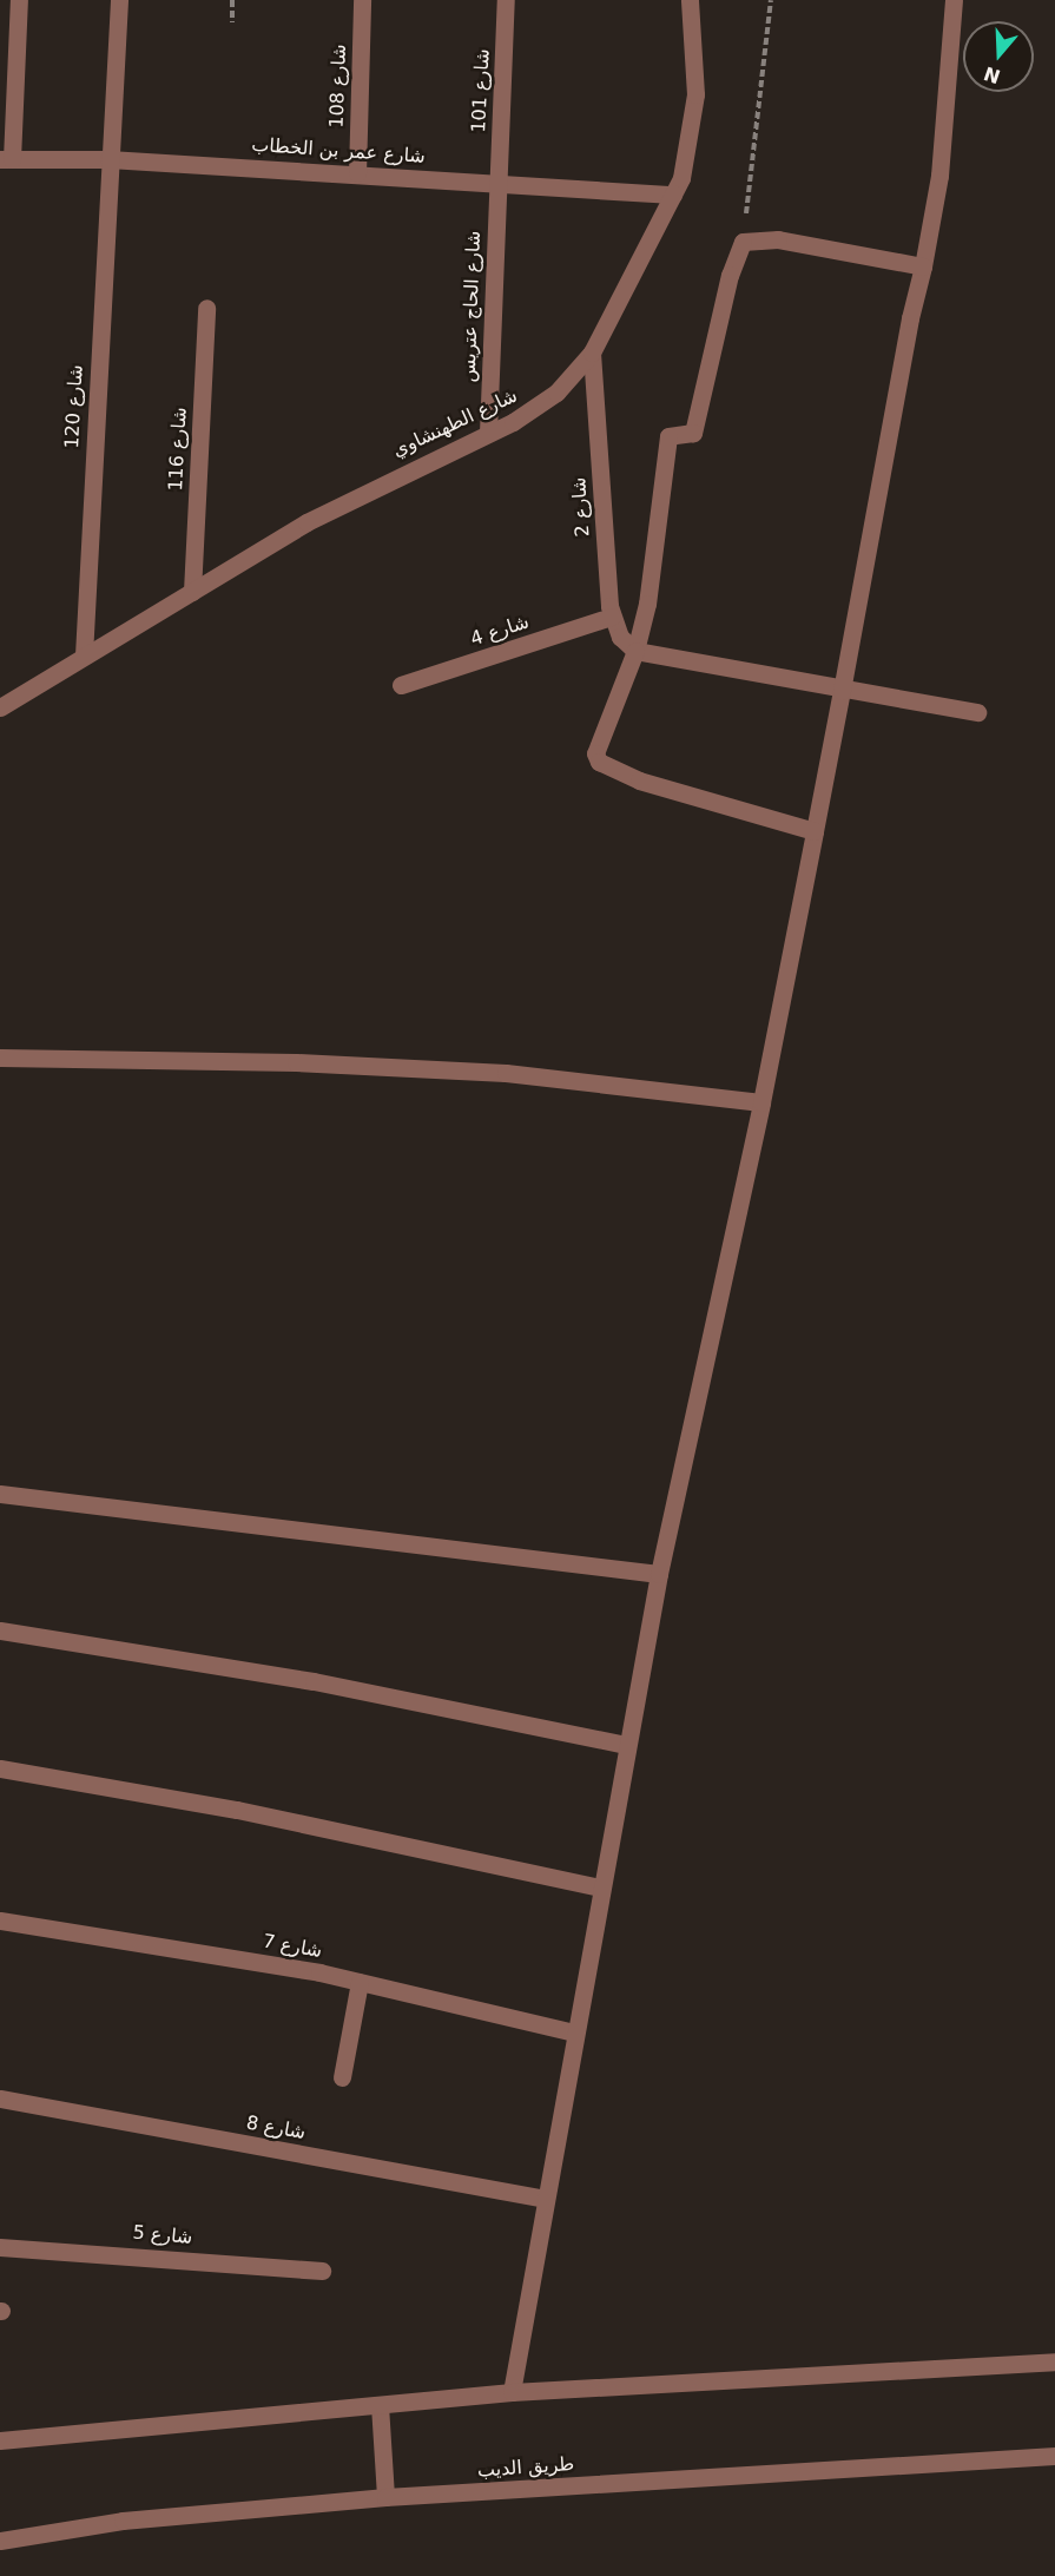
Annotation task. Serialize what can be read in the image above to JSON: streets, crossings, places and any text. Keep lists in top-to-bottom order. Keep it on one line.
{"streets":{"street":["شارع 108","شارع 101","شارع عمر بن الخطاب","شارع الحاج عتريس","شارع 120","شارع الطهنشاوي","شارع 116","شارع 2","شارع 4","شارع 7","شارع 8","شارع 5","طريق الديب"]},"crossings":[["شارع 108","شارع عمر بن الخطاب"],["شارع 101","شارع عمر بن الخطاب"],["شارع 101","شارع الحاج عتريس"],["شارع عمر بن الخطاب","شارع الحاج عتريس"],["شارع عمر بن الخطاب","شارع 120"],["شارع عمر بن الخطاب","شارع الطهنشاوي"],["شارع الحاج عتريس","شارع الطهنشاوي"],["شارع 120","شارع الطهنشاوي"],["شارع الطهنشاوي","شارع 116"],["شارع الطهنشاوي","شارع 2"],["شارع 2","شارع 4"]],"north":"bottom"}
